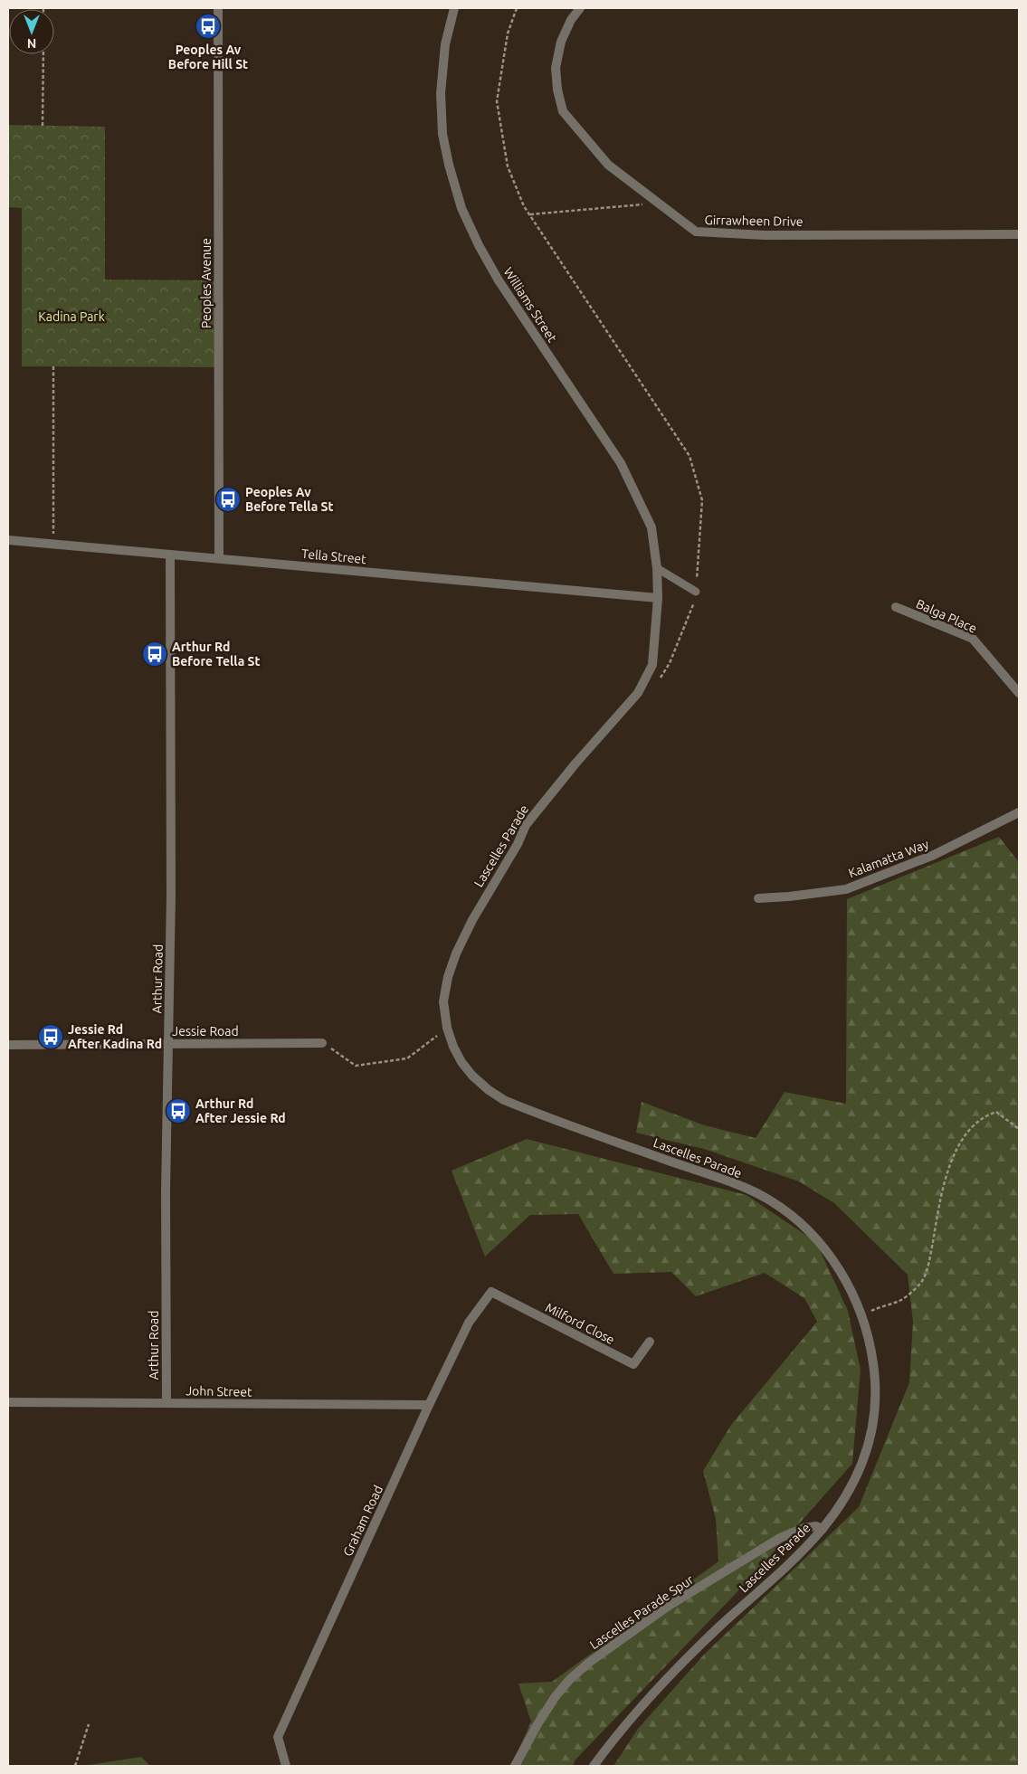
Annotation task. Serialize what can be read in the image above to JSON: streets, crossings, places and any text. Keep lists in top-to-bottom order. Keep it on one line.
{"streets":{"street":["Girrawheen Drive","Peoples Avenue","Williams Street","Tella Street","Balga Place","Lascelles Parade","Kalamatta Way","Arthur Road","Jessie Road","Milford Close","John Street","Graham Road","Lascelles Parade Spur"]},"crossings":[["Peoples Avenue","Tella Street"],["Williams Street","Tella Street"],["Williams Street","Lascelles Parade"],["Tella Street","Lascelles Parade"],["Tella Street","Arthur Road"],["Lascelles Parade","Lascelles Parade Spur"],["Arthur Road","Jessie Road"],["Arthur Road","John Street"],["Milford Close","Graham Road"],["John Street","Graham Road"]],"parks":["Kadina Park"],"places":{"bus stop":["Peoples Av Before Hill St","Peoples Av Before Tella St","Arthur Rd Before Tella St","Jessie Rd After Kadina Rd","Arthur Rd After Jessie Rd"]},"north":"bottom"}
